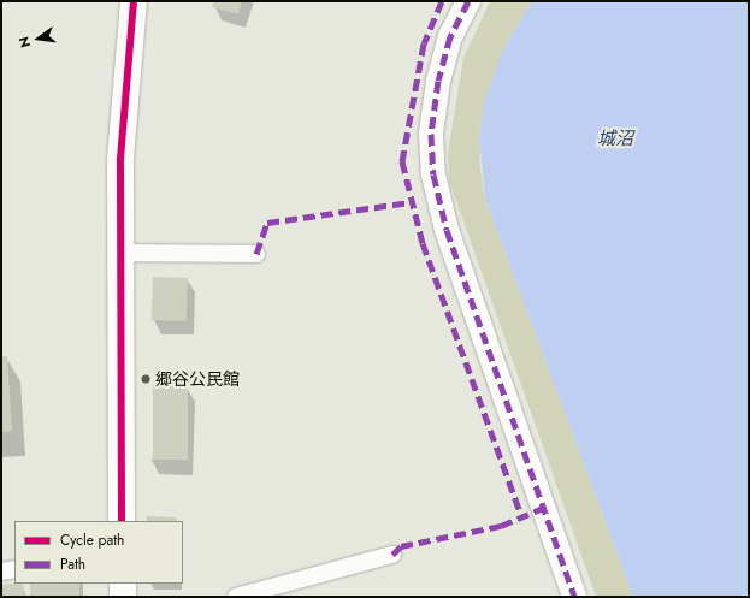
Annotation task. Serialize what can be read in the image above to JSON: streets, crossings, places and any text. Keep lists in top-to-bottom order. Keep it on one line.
{"water":["城沼"],"places":["郷谷公民館"],"legend":["Cycle path","Path"],"north":"left"}
